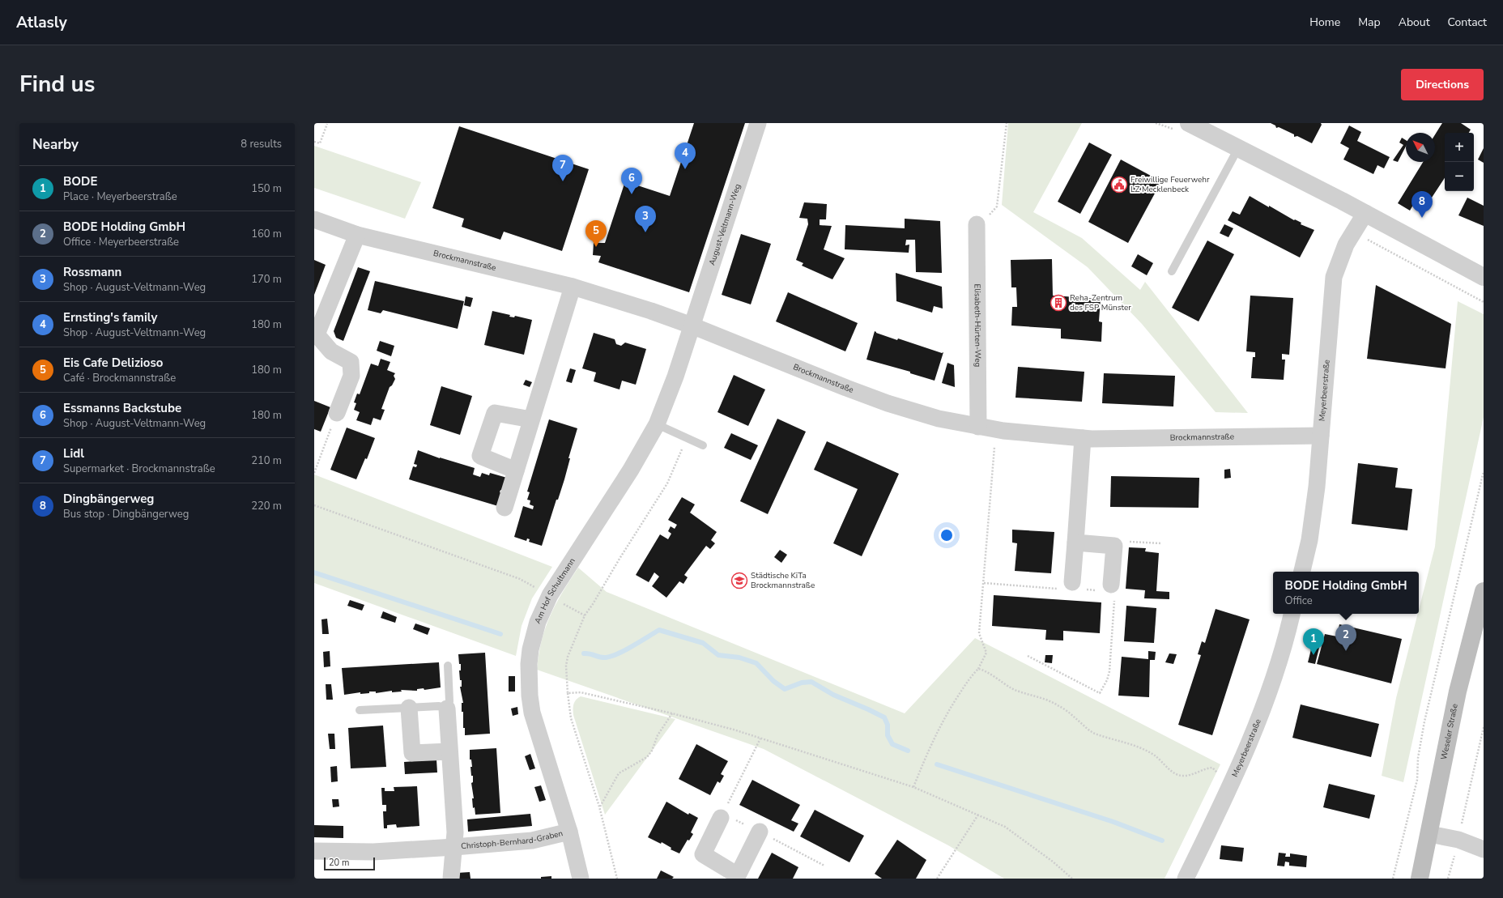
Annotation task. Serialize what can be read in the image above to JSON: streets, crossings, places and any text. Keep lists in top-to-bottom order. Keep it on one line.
{"streets":{"main road":["Weseler Straße"],"street":["August-Veltmann-Weg","Brockmannstraße","Elisabeth-Hürten-Weg","Meyerbeerstraße","Am Hof Schultmann","Christoph-Bernhard-Graben"]},"crossings":[["August-Veltmann-Weg","Brockmannstraße"],["August-Veltmann-Weg","Am Hof Schultmann"],["Brockmannstraße","Elisabeth-Hürten-Weg"],["Brockmannstraße","Meyerbeerstraße"],["Brockmannstraße","Am Hof Schultmann"],["Am Hof Schultmann","Christoph-Bernhard-Graben"]],"places":{"public building":["Freiwillige Feuerwehr LZ Mecklenbeck"],"building":["Reha-Zentrum des FSP Münster"],"school or university":["Städtische KiTa Brockmannstraße"]},"scale_bar":"20 m","north":"top left","page":{"header":"Atlasly","nav":["Home","Map","About","Contact"],"title":"Find us","buttons":"Directions","heading":["Nearby","8 results"],"map_buttons":["+","−"],"pins":["4","7","6","8","3","5","2","1"],"list":[{"mark":"1","name":"BODE","note":"Place · Meyerbeerstraße","value":"150 m"},{"mark":"2","name":"BODE Holding GmbH","note":"Office · Meyerbeerstraße","value":"160 m"},{"mark":"3","name":"Rossmann","note":"Shop · August-Veltmann-Weg","value":"170 m"},{"mark":"4","name":"Ernsting's family","note":"Shop · August-Veltmann-Weg","value":"180 m"},{"mark":"5","name":"Eis Cafe Delizioso","note":"Café · Brockmannstraße","value":"180 m"},{"mark":"6","name":"Essmanns Backstube","note":"Shop · August-Veltmann-Weg","value":"180 m"},{"mark":"7","name":"Lidl","note":"Supermarket · Brockmannstraße","value":"210 m"},{"mark":"8","name":"Dingbängerweg","note":"Bus stop · Dingbängerweg","value":"220 m"}],"popup":["BODE Holding GmbH","Office"],"scale":"20 m"}}
